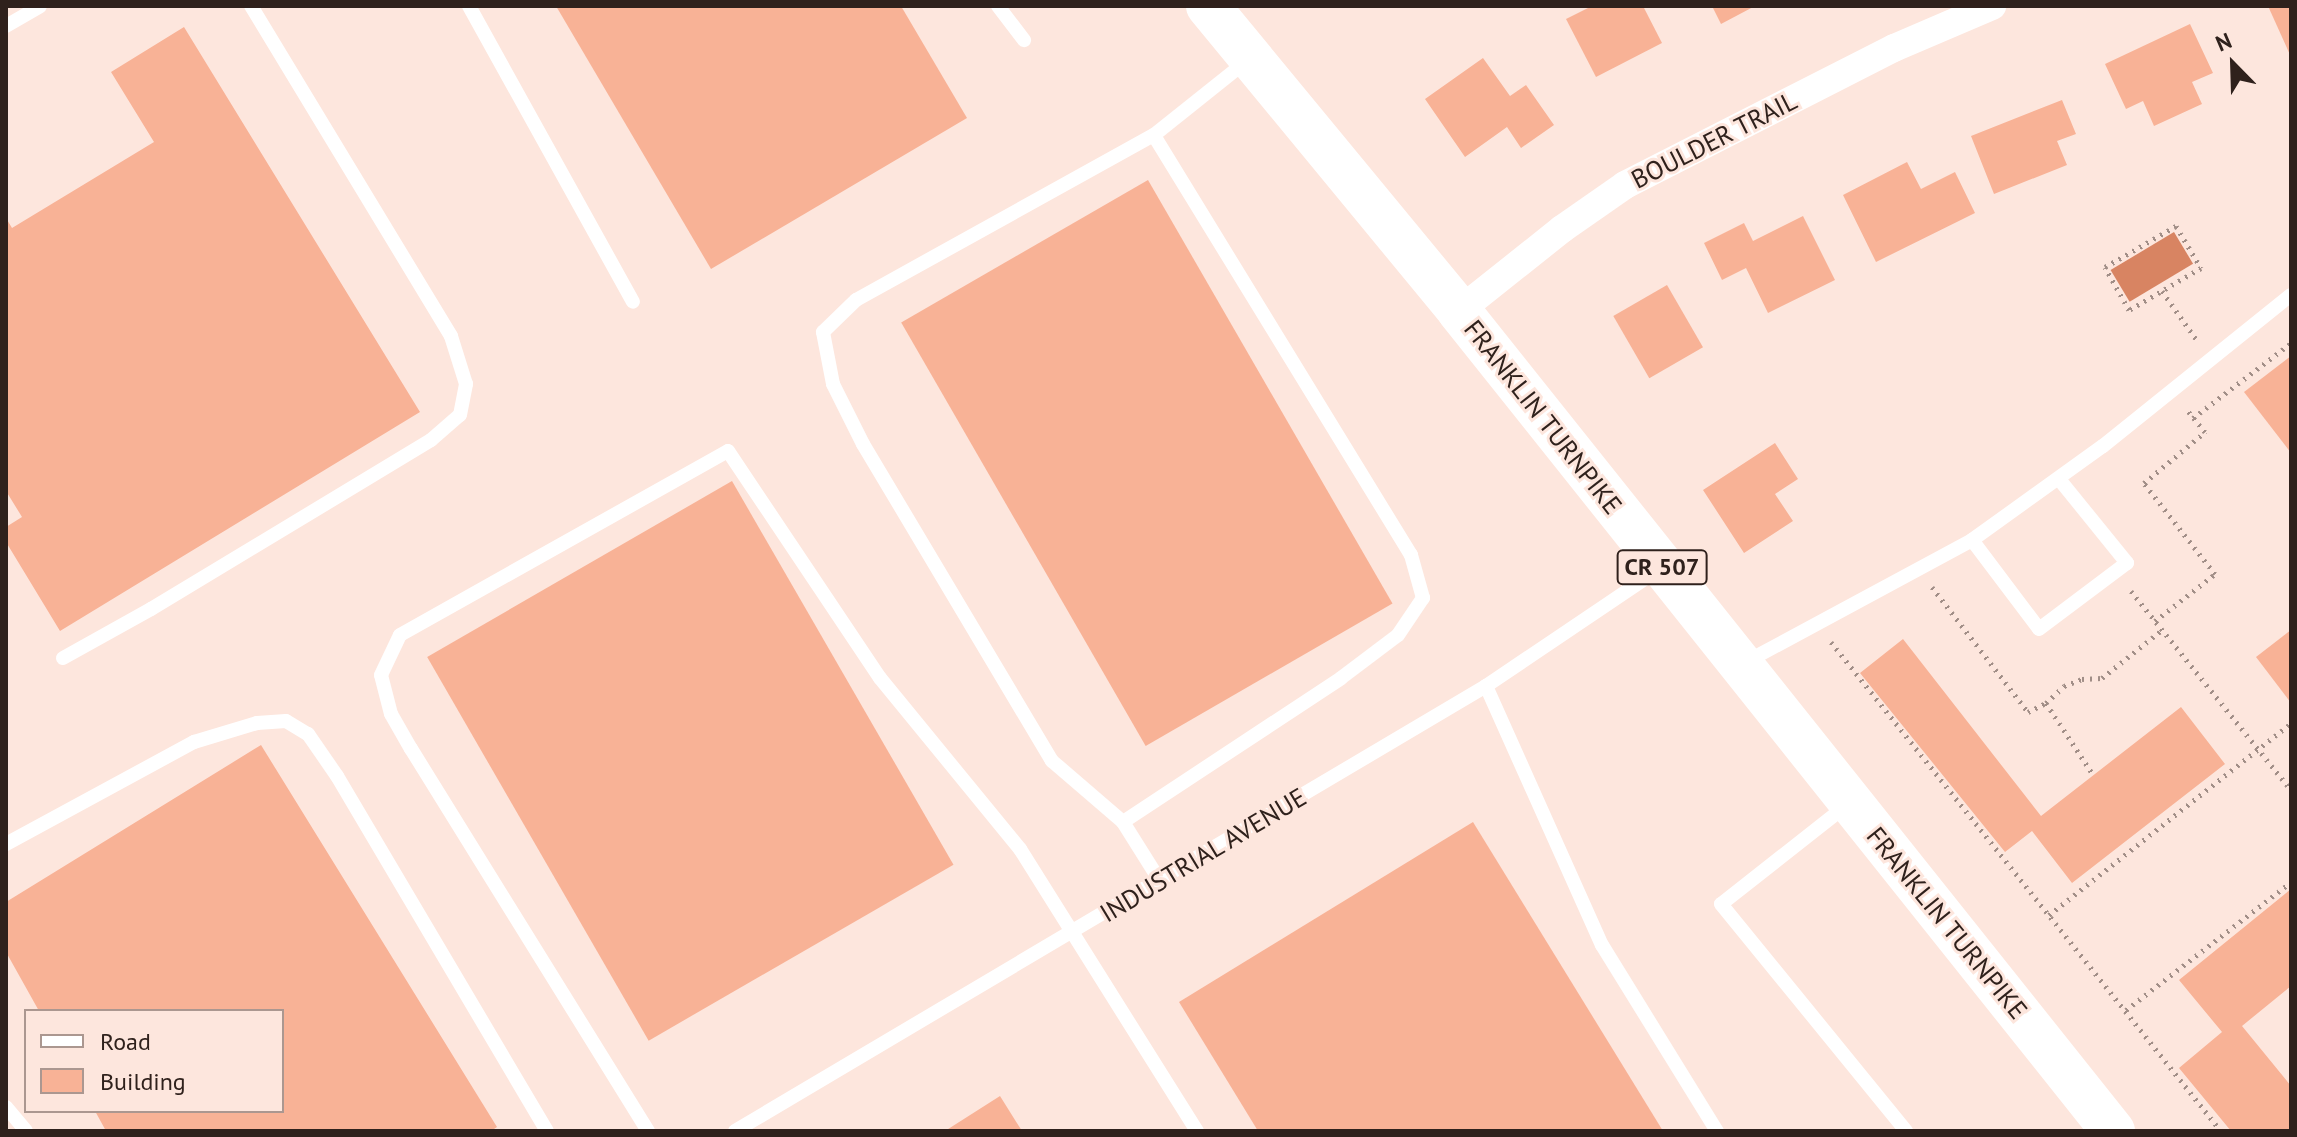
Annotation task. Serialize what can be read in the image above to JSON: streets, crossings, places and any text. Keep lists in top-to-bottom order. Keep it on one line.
{"streets":{"main road":["FRANKLIN TURNPIKE","CR 507"],"street":["BOULDER TRAIL"],"lane":["INDUSTRIAL AVENUE"]},"crossings":[["BOULDER TRAIL","FRANKLIN TURNPIKE"],["FRANKLIN TURNPIKE","INDUSTRIAL AVENUE"]],"legend":["Road","Building"],"north":"top left"}
